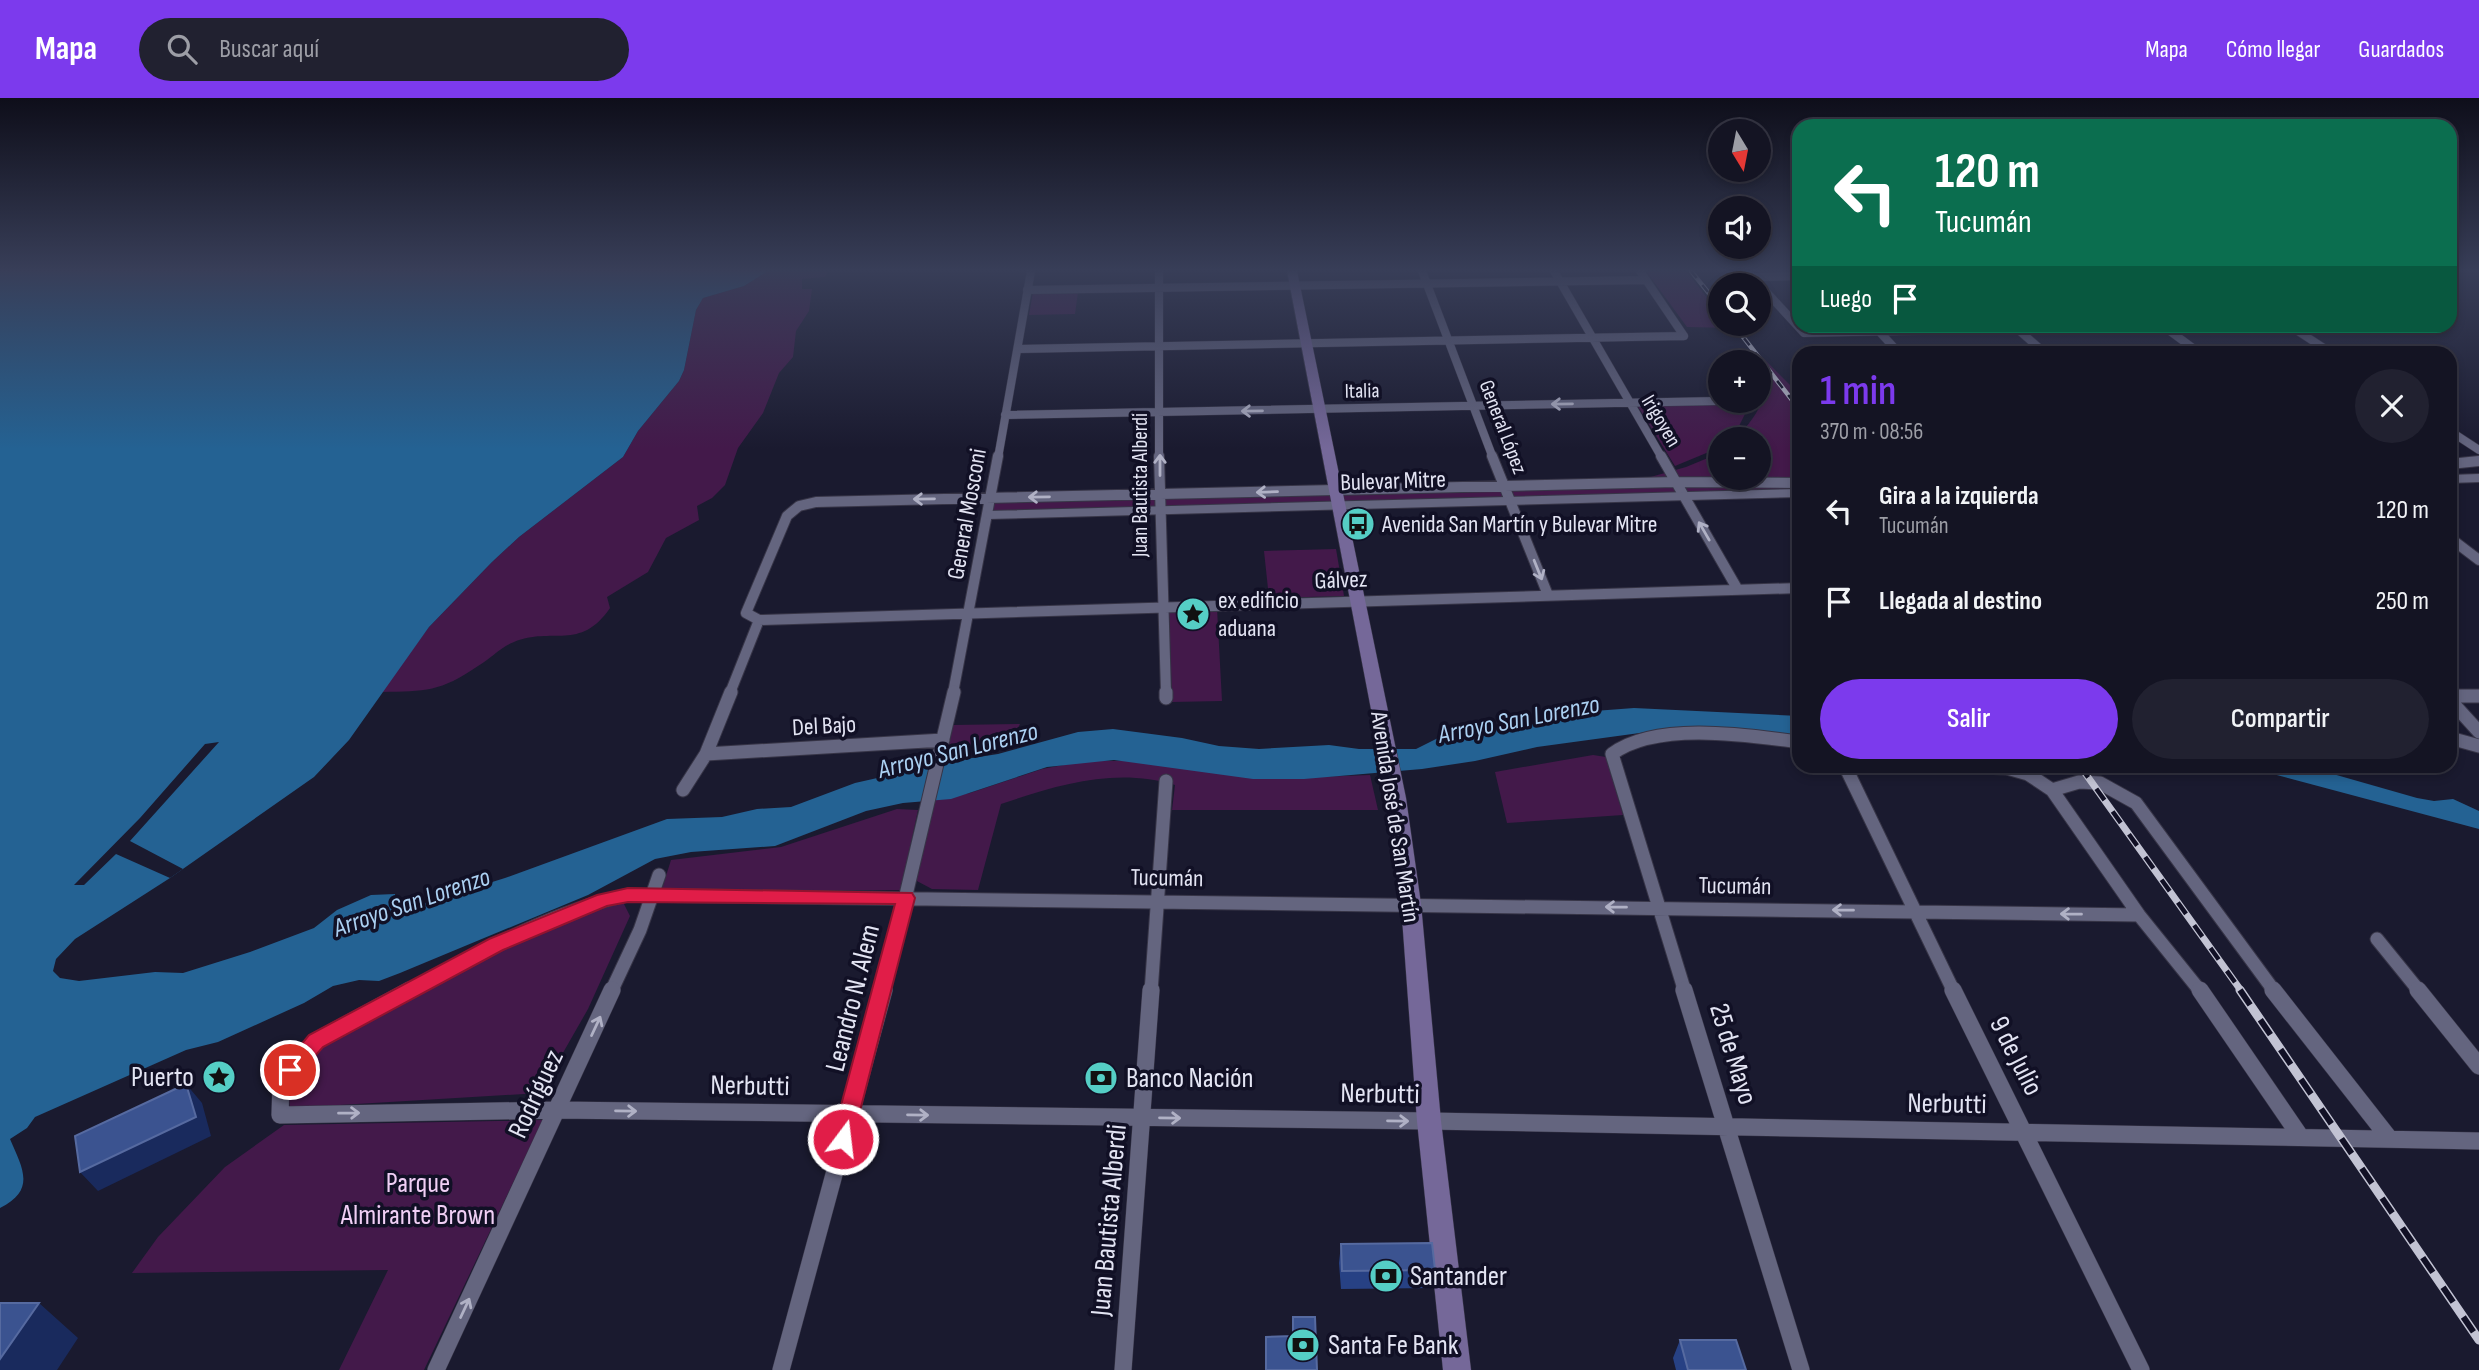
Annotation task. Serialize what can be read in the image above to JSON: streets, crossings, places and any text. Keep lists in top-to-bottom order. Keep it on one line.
{"streets":{"main road":["Avenida José de San Martín"],"street":["Italia","Irigoyen","General López","Bulevar Mitre","Juan Bautista Alberdi","General Mosconi","Gálvez","Del Bajo","Tucumán","Leandro N. Alem","25 de Mayo","9 de Julio","Nerbutti","Rodríguez"]},"crossings":[["Italia","Irigoyen"],["Italia","General López"],["Italia","Juan Bautista Alberdi"],["Italia","General Mosconi"],["Italia","Avenida José de San Martín"],["Irigoyen","Bulevar Mitre"],["Irigoyen","Gálvez"],["General López","Bulevar Mitre"],["General López","Gálvez"],["Bulevar Mitre","Juan Bautista Alberdi"],["Bulevar Mitre","General Mosconi"],["Bulevar Mitre","Gálvez"],["Bulevar Mitre","Avenida José de San Martín"],["Juan Bautista Alberdi","Gálvez"],["Juan Bautista Alberdi","Tucumán"],["Juan Bautista Alberdi","Nerbutti"],["General Mosconi","Gálvez"],["General Mosconi","Del Bajo"],["General Mosconi","Leandro N. Alem"],["Gálvez","Avenida José de San Martín"],["Avenida José de San Martín","Tucumán"],["Avenida José de San Martín","Nerbutti"],["Tucumán","Leandro N. Alem"],["Tucumán","25 de Mayo"],["Tucumán","9 de Julio"],["Tucumán","Nerbutti"],["Tucumán","Rodríguez"],["Leandro N. Alem","Nerbutti"],["25 de Mayo","Nerbutti"],["9 de Julio","Nerbutti"],["Nerbutti","Rodríguez"]],"one_way":["Irigoyen","General López","Tucumán","Nerbutti","Rodríguez"],"water":["Arroyo San Lorenzo"],"parks":["Parque Almirante Brown"],"places":{"bus stop":["Avenida San Martín y Bulevar Mitre"],"place":["ex edificio aduana","Puerto"],"bank":["Banco Nación","Santander","Santa Fe Bank"]},"north":"bottom","page":{"header":"Mapa","search":"Buscar aquí","nav":["Mapa","Cómo llegar","Guardados"],"map_buttons":["+","−"],"turn":["120 m","Tucumán"],"then":"Luego","heading":["1 min","370 m · 08:56"],"list":[{"name":"Gira a la izquierda","note":"Tucumán","value":"120 m"},{"name":"Llegada al destino","value":"250 m"}],"buttons":["Salir","Compartir"]}}
